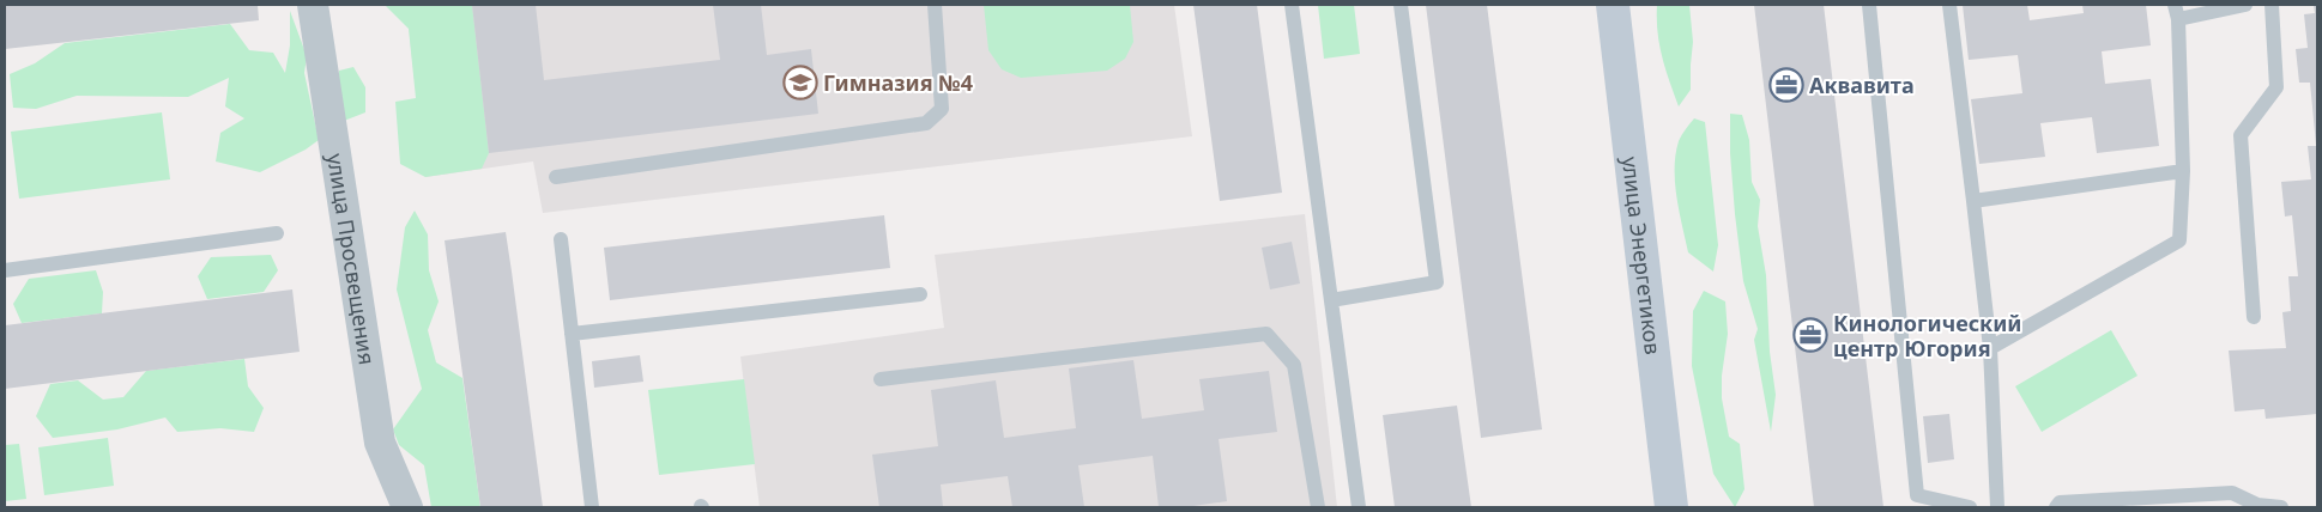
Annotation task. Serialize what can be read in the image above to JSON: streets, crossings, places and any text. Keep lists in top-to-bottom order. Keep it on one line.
{"streets":{"main road":["улица Энергетиков"],"street":["улица Просвещения"]},"places":{"school or university":["Гимназия №4"],"office":["Аквавита","Кинологический центр Югория"]}}
